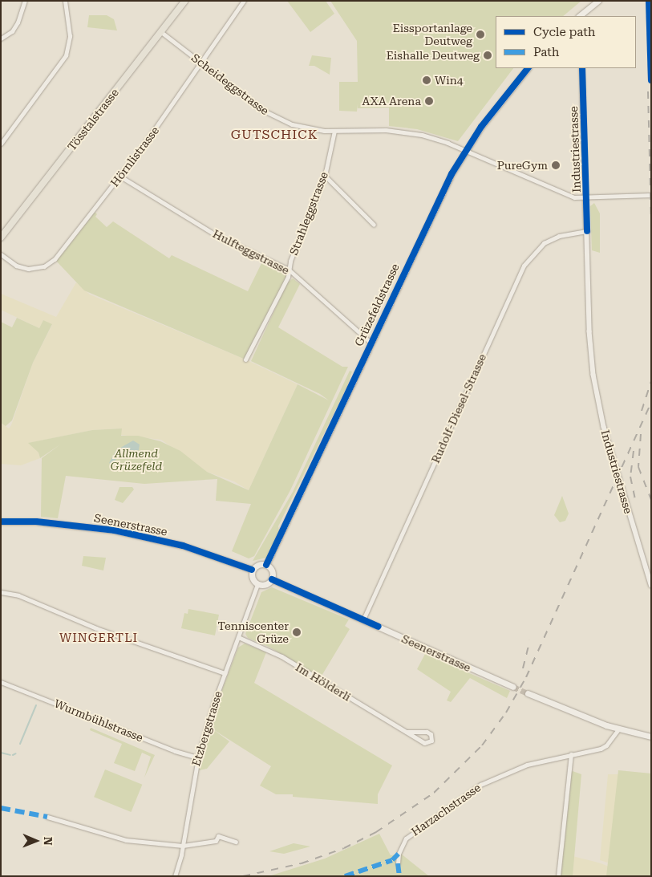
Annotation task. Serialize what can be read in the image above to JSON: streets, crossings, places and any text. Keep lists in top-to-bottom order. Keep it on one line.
{"streets":{"main road":["Tösstalstrasse","Grüzefeldstrasse","Seenerstrasse"],"street":["Scheideggstrasse","Industriestrasse","Hörnlistrasse","Strahleggstrasse","Hulfteggstrasse","Rudolf-Diesel-Strasse","Im Hölderli","Wurmbühlstrasse","Etzbergstrasse","Harzachstrasse"]},"crossings":[["Scheideggstrasse","Tösstalstrasse"],["Scheideggstrasse","Industriestrasse"],["Scheideggstrasse","Hörnlistrasse"],["Scheideggstrasse","Strahleggstrasse"],["Scheideggstrasse","Grüzefeldstrasse"],["Industriestrasse","Rudolf-Diesel-Strasse"],["Hörnlistrasse","Hulfteggstrasse"],["Strahleggstrasse","Hulfteggstrasse"],["Hulfteggstrasse","Grüzefeldstrasse"],["Grüzefeldstrasse","Seenerstrasse"],["Grüzefeldstrasse","Etzbergstrasse"],["Rudolf-Diesel-Strasse","Seenerstrasse"],["Seenerstrasse","Etzbergstrasse"],["Im Hölderli","Etzbergstrasse"],["Wurmbühlstrasse","Etzbergstrasse"]],"districts":["GUTSCHICK","WINGERTLI"],"parks":["Allmend Grüzefeld"],"places":["Eissportanlage Deutweg","Eishalle Deutweg","Win4","AXA Arena","PureGym","Tenniscenter Grüze"],"legend":["Cycle path","Path"],"north":"right"}
